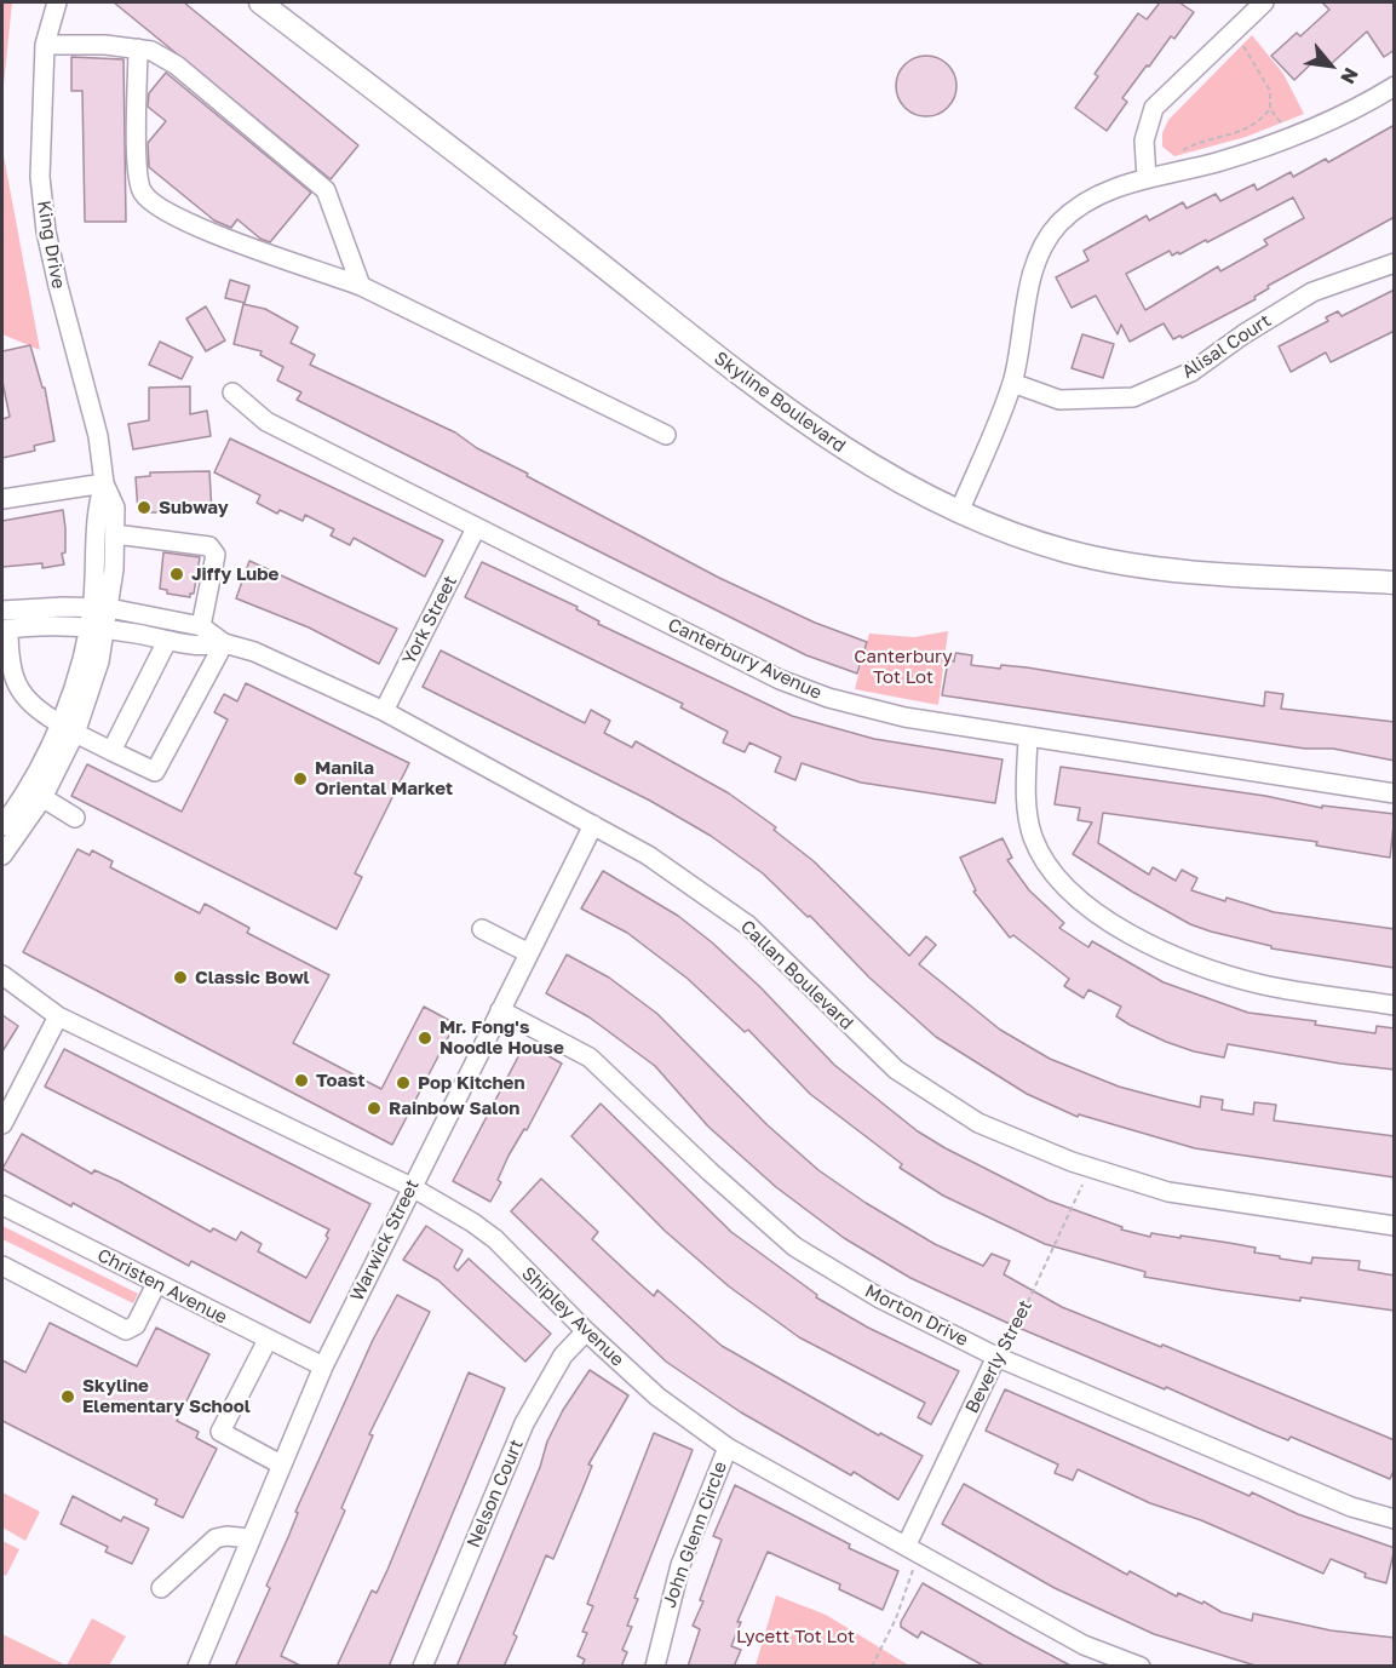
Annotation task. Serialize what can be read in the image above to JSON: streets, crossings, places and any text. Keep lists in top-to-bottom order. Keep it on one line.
{"streets":{"main road":["Skyline Boulevard"],"street":["King Drive","Alisal Court","York Street","Canterbury Avenue","Callan Boulevard","Warwick Street","Christen Avenue","Morton Drive","Shipley Avenue","Beverly Street","Nelson Court","John Glenn Circle"]},"crossings":[["King Drive","Callan Boulevard"],["York Street","Canterbury Avenue"],["York Street","Callan Boulevard"],["Callan Boulevard","Warwick Street"],["Callan Boulevard","Beverly Street"],["Warwick Street","Christen Avenue"],["Warwick Street","Morton Drive"],["Warwick Street","Shipley Avenue"],["Morton Drive","Beverly Street"],["Shipley Avenue","Beverly Street"],["Shipley Avenue","Nelson Court"],["Shipley Avenue","John Glenn Circle"]],"parks":["Canterbury Tot Lot","Lycett Tot Lot"],"places":["Subway","Jiffy Lube","Manila Oriental Market","Classic Bowl","Mr. Fong's Noodle House","Toast","Pop Kitchen","Rainbow Salon","Skyline Elementary School"],"north":"bottom right"}
